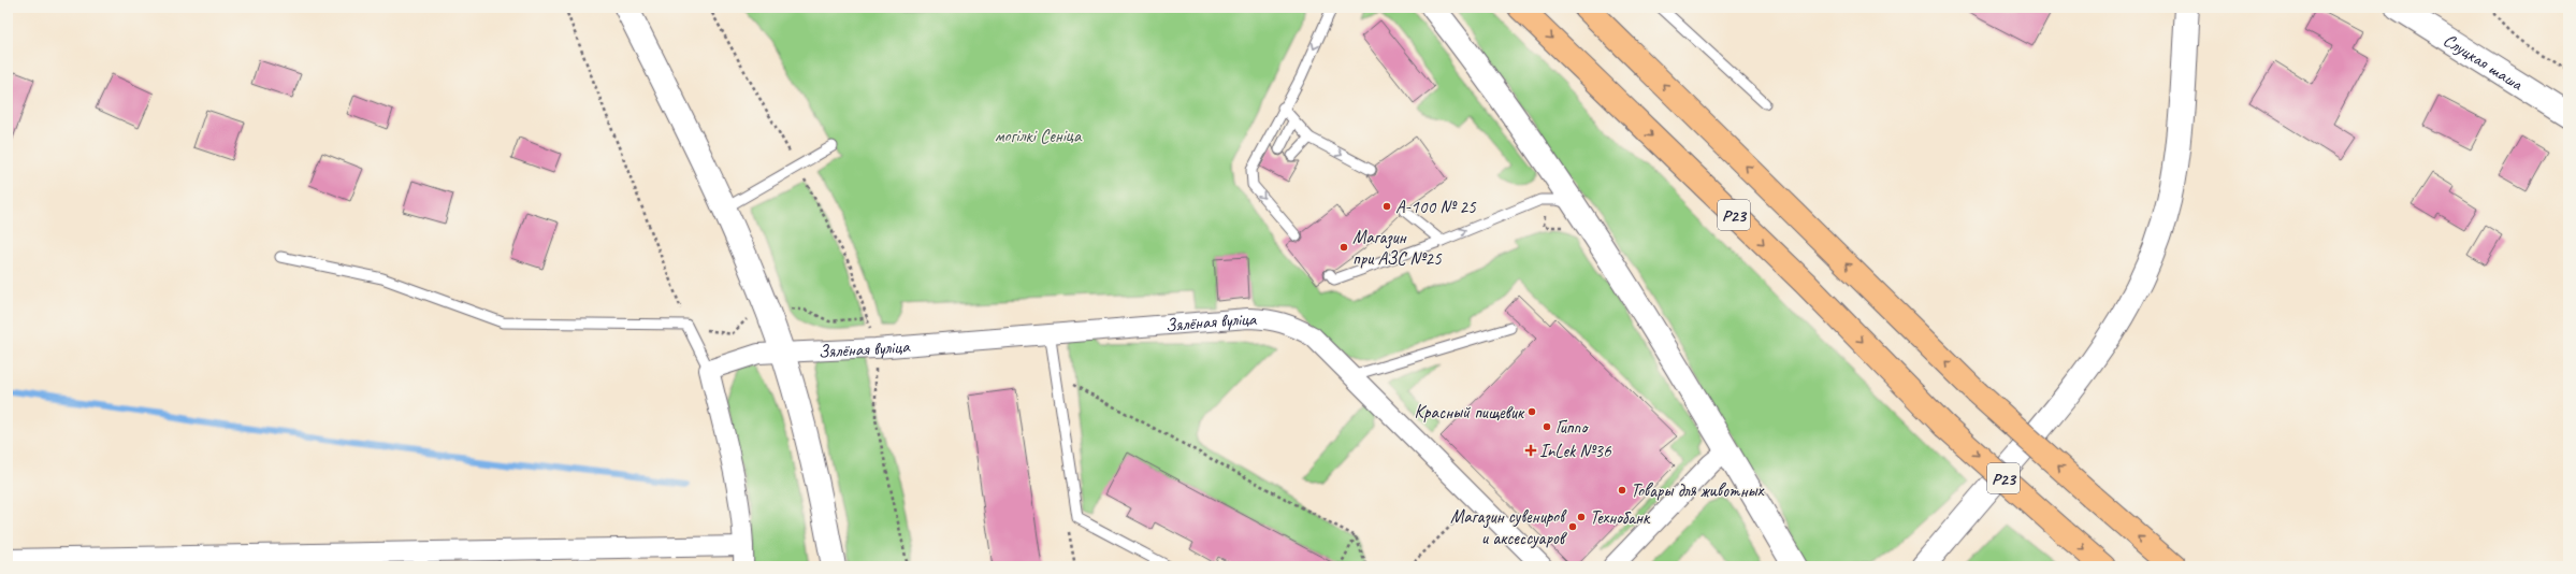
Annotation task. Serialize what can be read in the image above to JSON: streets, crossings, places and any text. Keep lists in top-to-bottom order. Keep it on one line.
{"streets":{"highway":["Р23"],"street":["Слуцкая шаша","Зялёная вуліца"]},"parks":["могілкі Сеніца"],"places":{"other":["А-100 № 25","Магазин при АЗС №25","Красный пищевик","Гиппо","Товары для животных","Технобанк","Магазин сувениров и аксессуаров"],"health":["InLek №36"]}}
